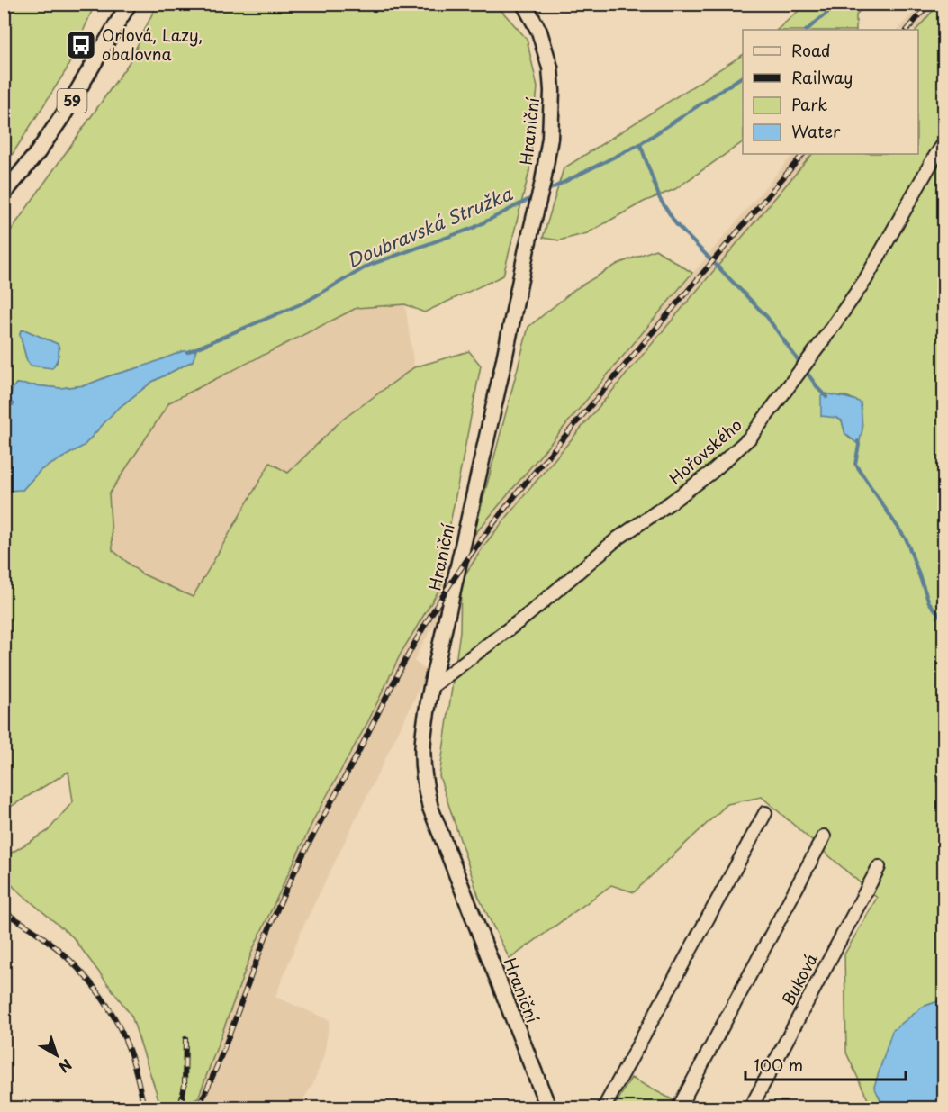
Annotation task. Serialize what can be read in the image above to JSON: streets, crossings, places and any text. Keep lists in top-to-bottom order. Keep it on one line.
{"streets":{"main road":["59","Hraniční"],"street":["Hořovského","Buková"]},"crossings":[["Hraniční","Hořovského"]],"water":["Doubravská Stružka"],"places":{"bus stop":["Orlová, Lazy, obalovna"]},"legend":["Road","Railway","Park","Water"],"scale_bar":"100 m","north":"bottom right"}
